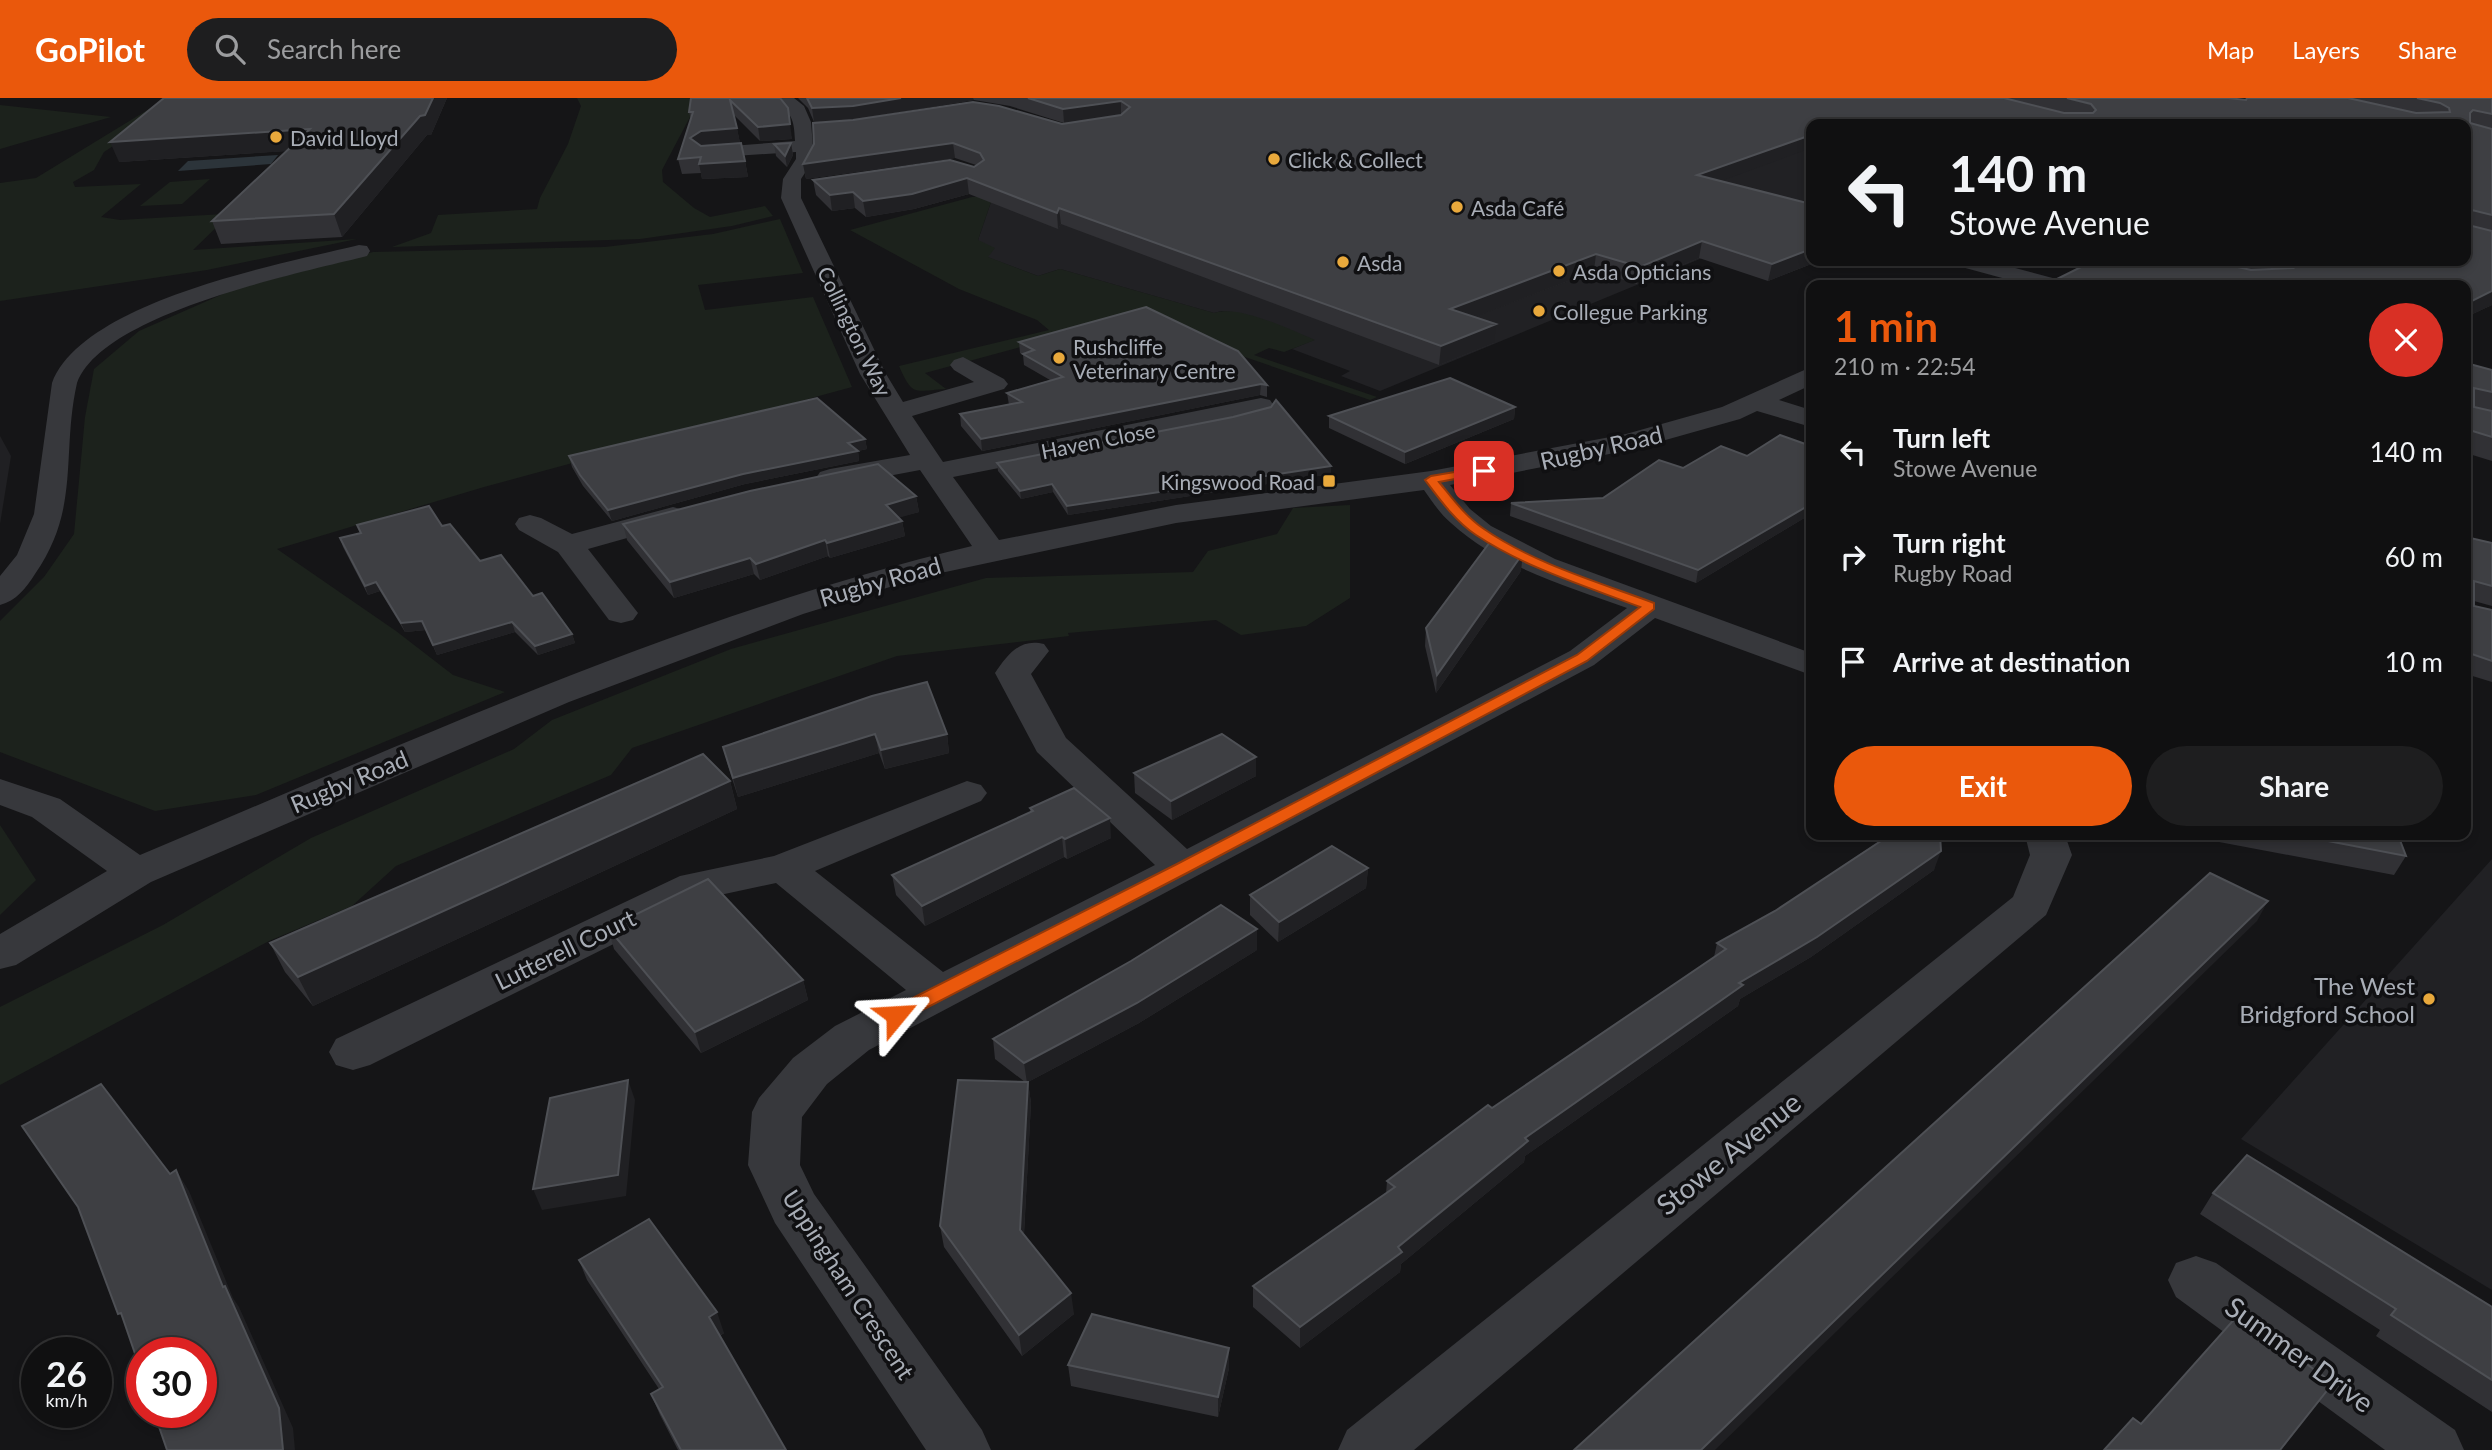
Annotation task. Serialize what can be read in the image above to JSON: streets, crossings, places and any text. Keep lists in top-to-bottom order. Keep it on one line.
{"streets":{"street":["Collington Way","Haven Close","Rugby Road","Lutterell Court","Stowe Avenue","Uppingham Crescent","Summer Drive"]},"crossings":[["Collington Way","Haven Close"],["Collington Way","Rugby Road"]],"places":{"other":["David Lloyd","Click & Collect","Asda Café","Asda","Asda Opticians","Collegue Parking","Rushcliffe Veterinary Centre","The West Bridgford School"],"transit":["Kingswood Road"]},"page":{"header":"GoPilot","search":"Search here","nav":["Map","Layers","Share"],"turn":["140 m","Stowe Avenue"],"heading":["1 min","210 m · 22:54"],"list":[{"name":"Turn left","note":"Stowe Avenue","value":"140 m"},{"name":"Turn right","note":"Rugby Road","value":"60 m"},{"name":"Arrive at destination","value":"10 m"}],"buttons":["Exit","Share"],"speed":"26 km/h","limit":"30"}}
